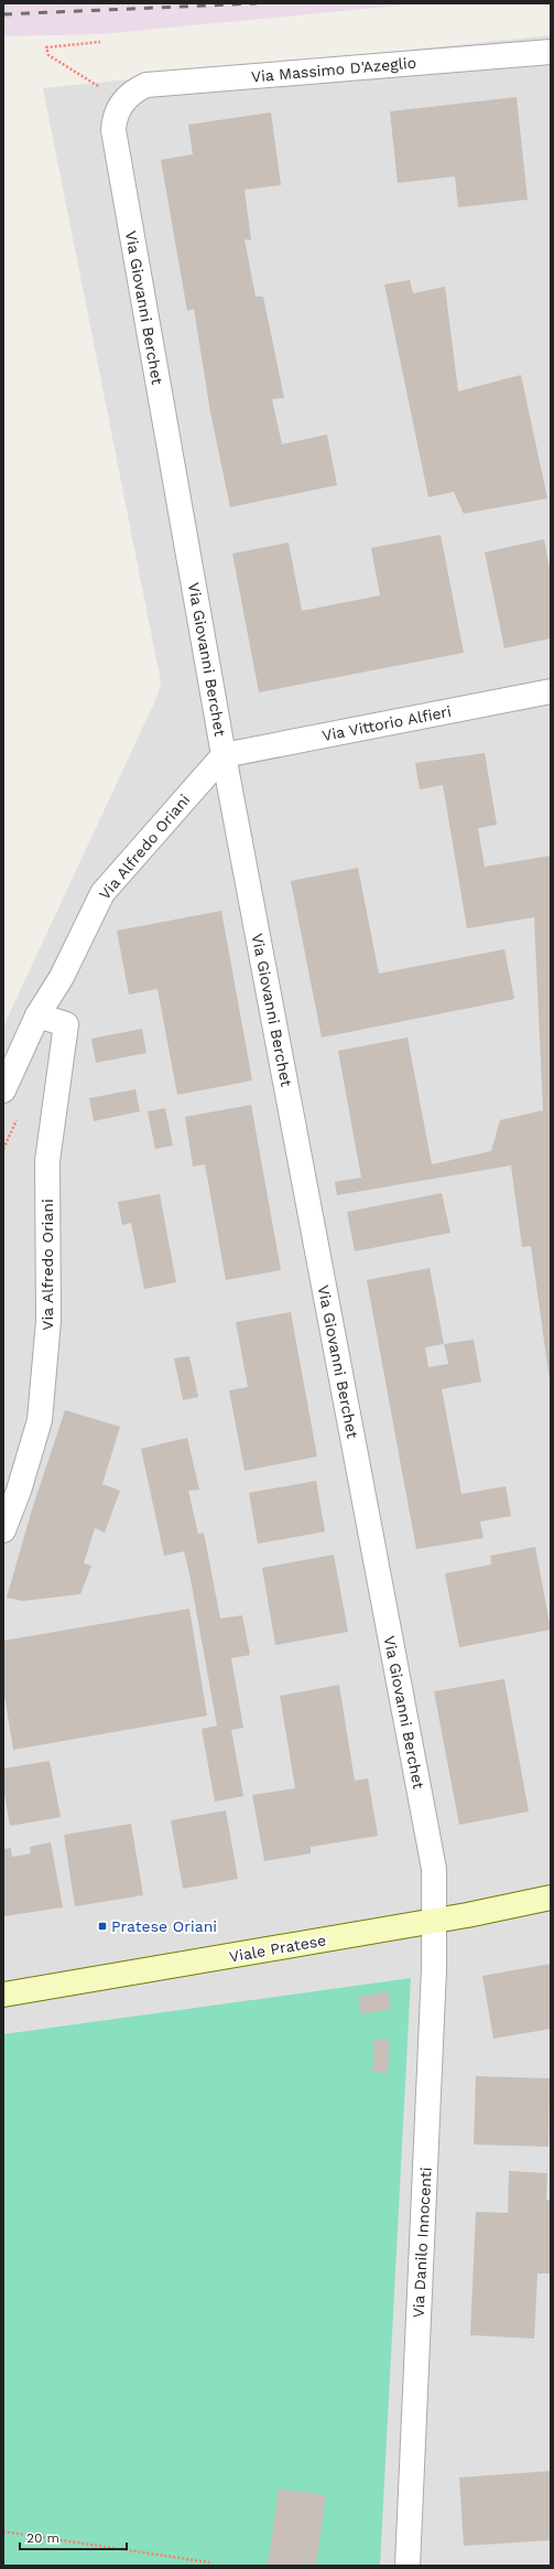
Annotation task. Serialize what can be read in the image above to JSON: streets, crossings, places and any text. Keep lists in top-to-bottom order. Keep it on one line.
{"streets":{"street":["Via Massimo D'Azeglio","Via Giovanni Berchet","Via Vittorio Alfieri","Via Alfredo Oriani","Viale Pratese","Via Danilo Innocenti"]},"crossings":[["Via Massimo D'Azeglio","Via Giovanni Berchet"],["Via Giovanni Berchet","Via Vittorio Alfieri"],["Via Giovanni Berchet","Via Alfredo Oriani"],["Via Giovanni Berchet","Viale Pratese"],["Via Giovanni Berchet","Via Danilo Innocenti"],["Via Vittorio Alfieri","Via Alfredo Oriani"],["Viale Pratese","Via Danilo Innocenti"]],"places":{"transit":["Pratese Oriani"]},"scale_bar":"20 m"}
